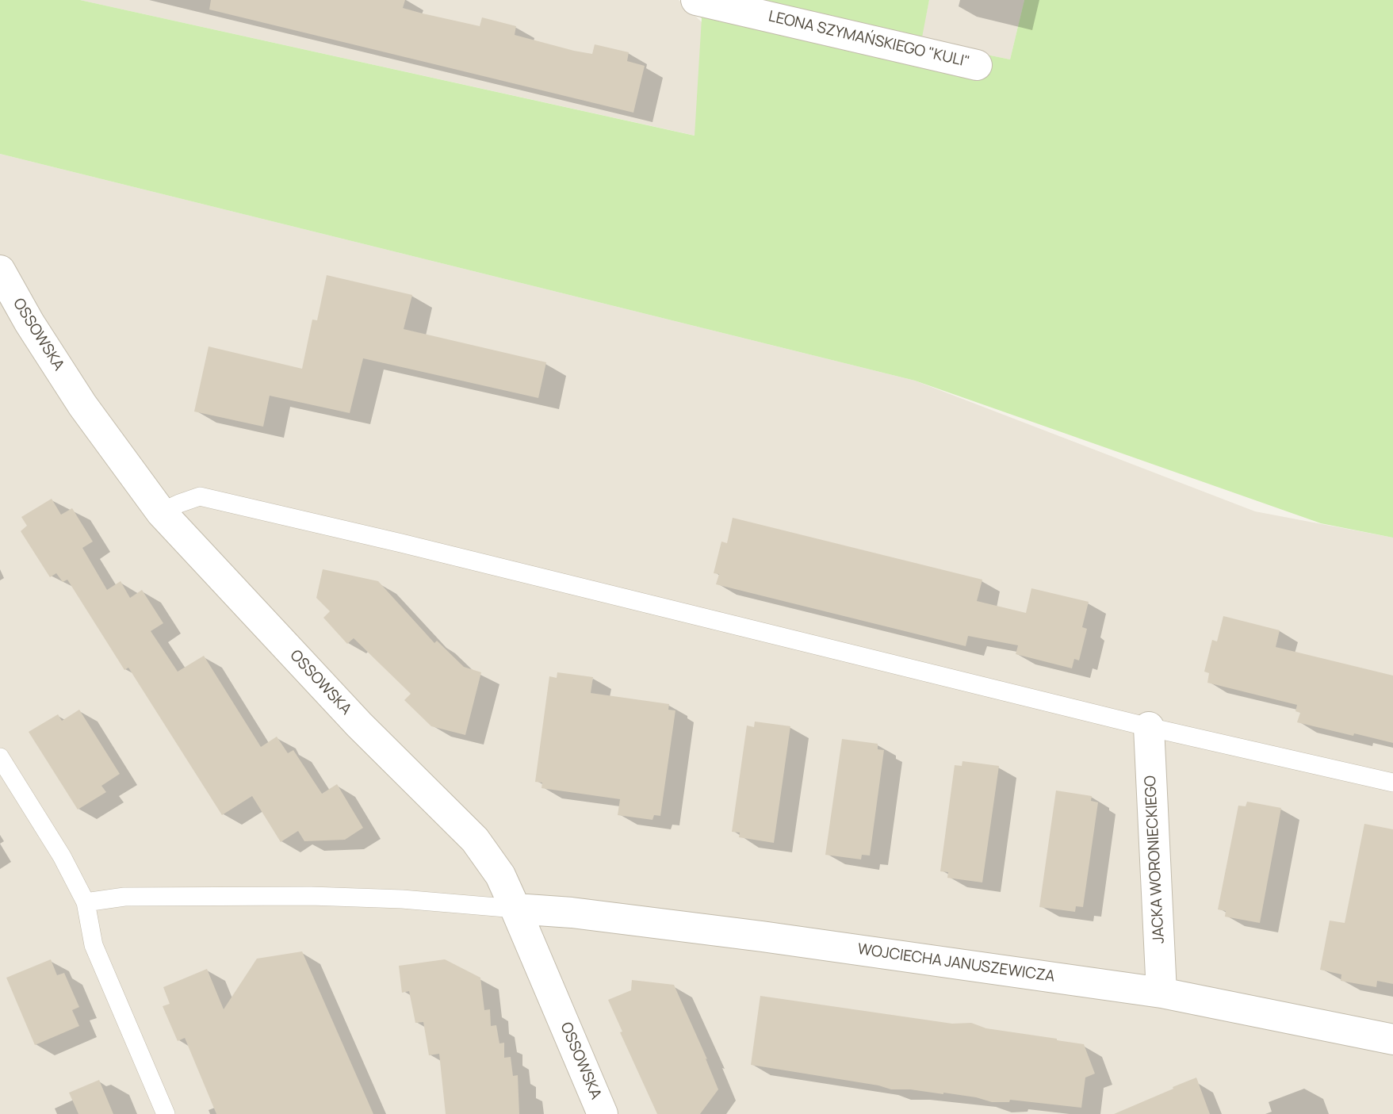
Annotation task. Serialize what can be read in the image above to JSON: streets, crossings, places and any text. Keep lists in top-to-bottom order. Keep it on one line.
{"streets":{"street":["LEONA SZYMAŃSKIEGO \"KULI\"","OSSOWSKA","JACKA WORONIECKIEGO","WOJCIECHA JANUSZEWICZA"]},"crossings":[["OSSOWSKA","WOJCIECHA JANUSZEWICZA"],["JACKA WORONIECKIEGO","WOJCIECHA JANUSZEWICZA"]]}
